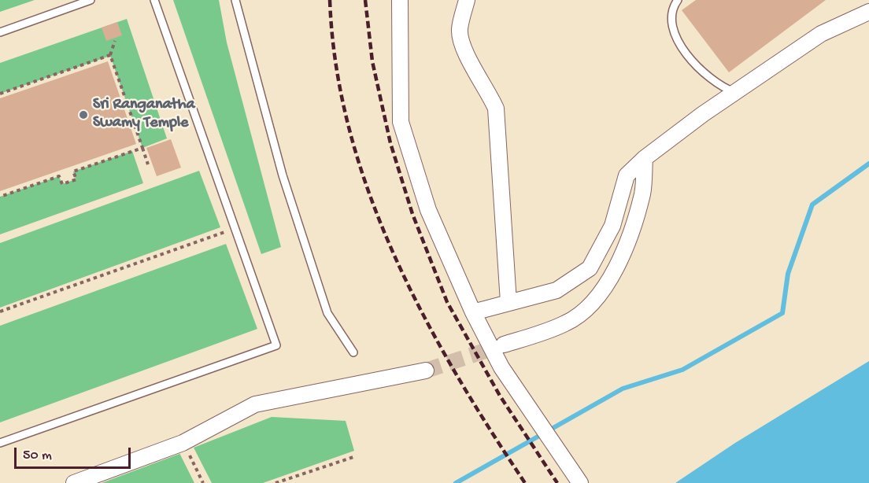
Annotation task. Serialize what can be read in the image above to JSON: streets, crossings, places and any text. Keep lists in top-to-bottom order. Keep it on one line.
{"places":["Sri Ranganatha Swamy Temple"],"scale_bar":"50 m"}
